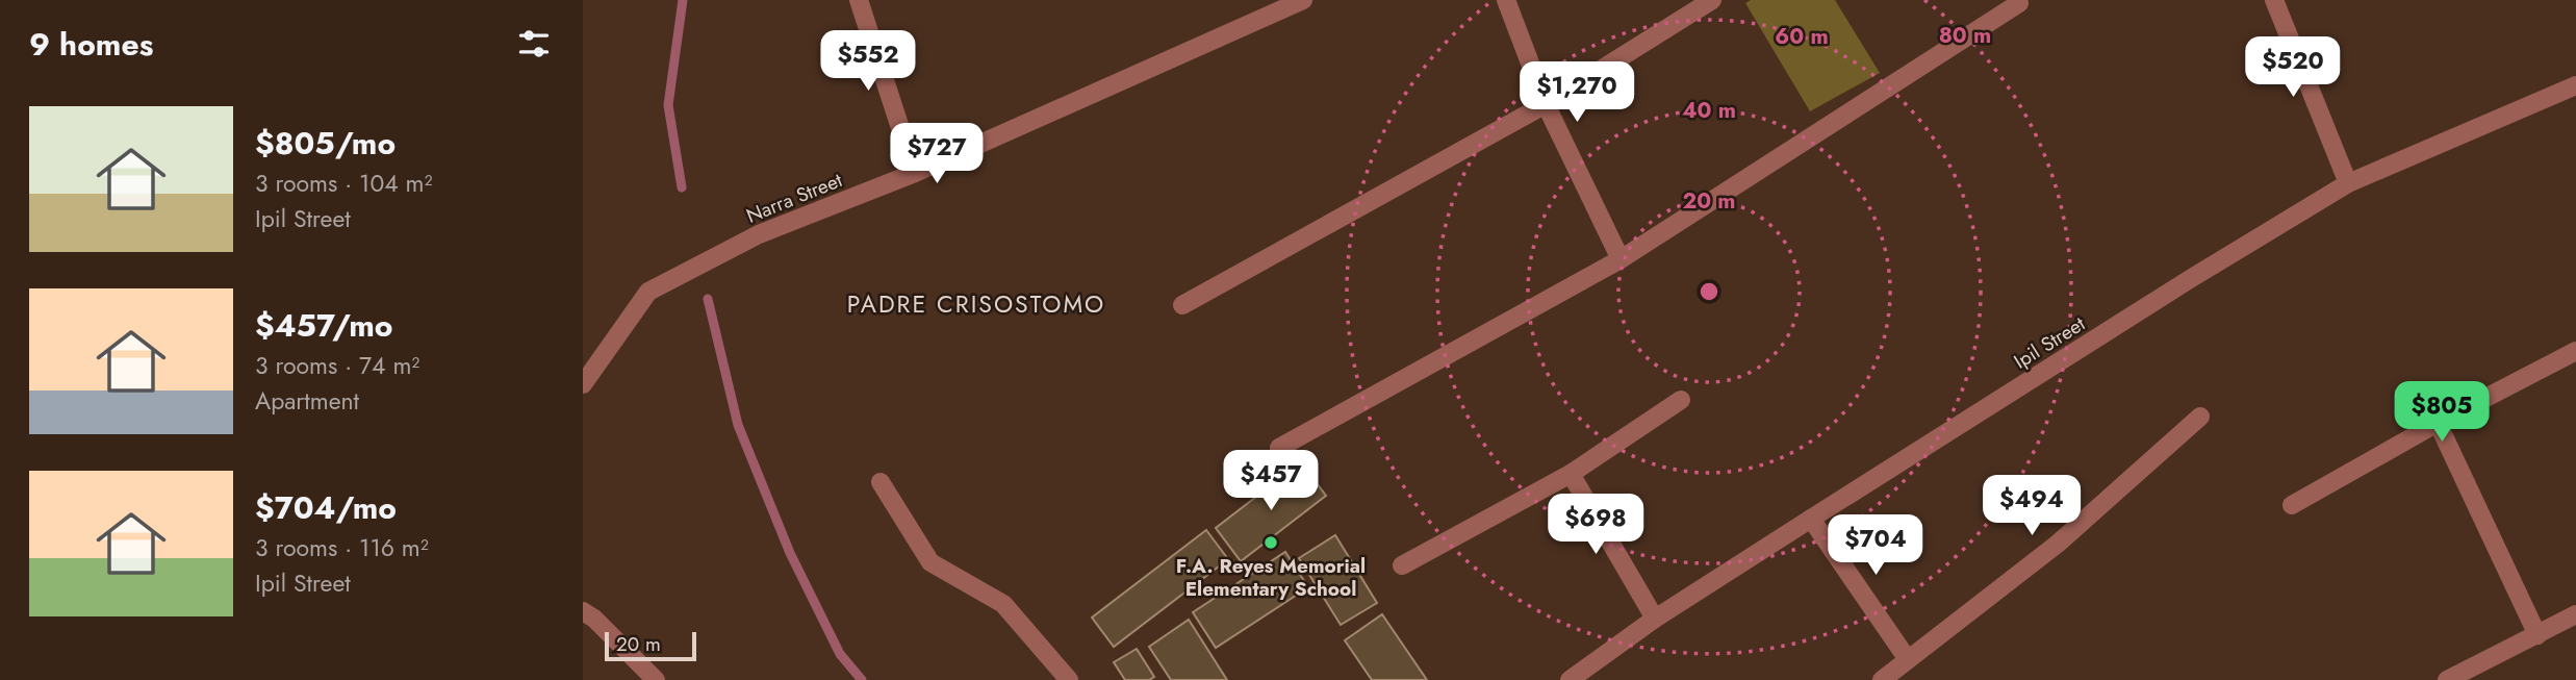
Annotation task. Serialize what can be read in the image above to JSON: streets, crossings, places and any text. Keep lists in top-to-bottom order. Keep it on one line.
{"streets":{"street":["Narra Street","Ipil Street"]},"districts":["PADRE CRISOSTOMO"],"places":["F.A. Reyes Memorial Elementary School"],"scale_bar":"20 m","page":{"heading":"9 homes","price":["$552","$520","$1,270","$727","$805","$457","$494","$698","$704"],"list":[{"name":"$805/mo","note":"3 rooms · 104 m² · Ipil Street"},{"name":"$457/mo","note":"3 rooms · 74 m² · Apartment"},{"name":"$704/mo","note":"3 rooms · 116 m² · Ipil Street"}],"scale":"20 m"},"rings":["80 m","60 m","40 m","20 m"]}
